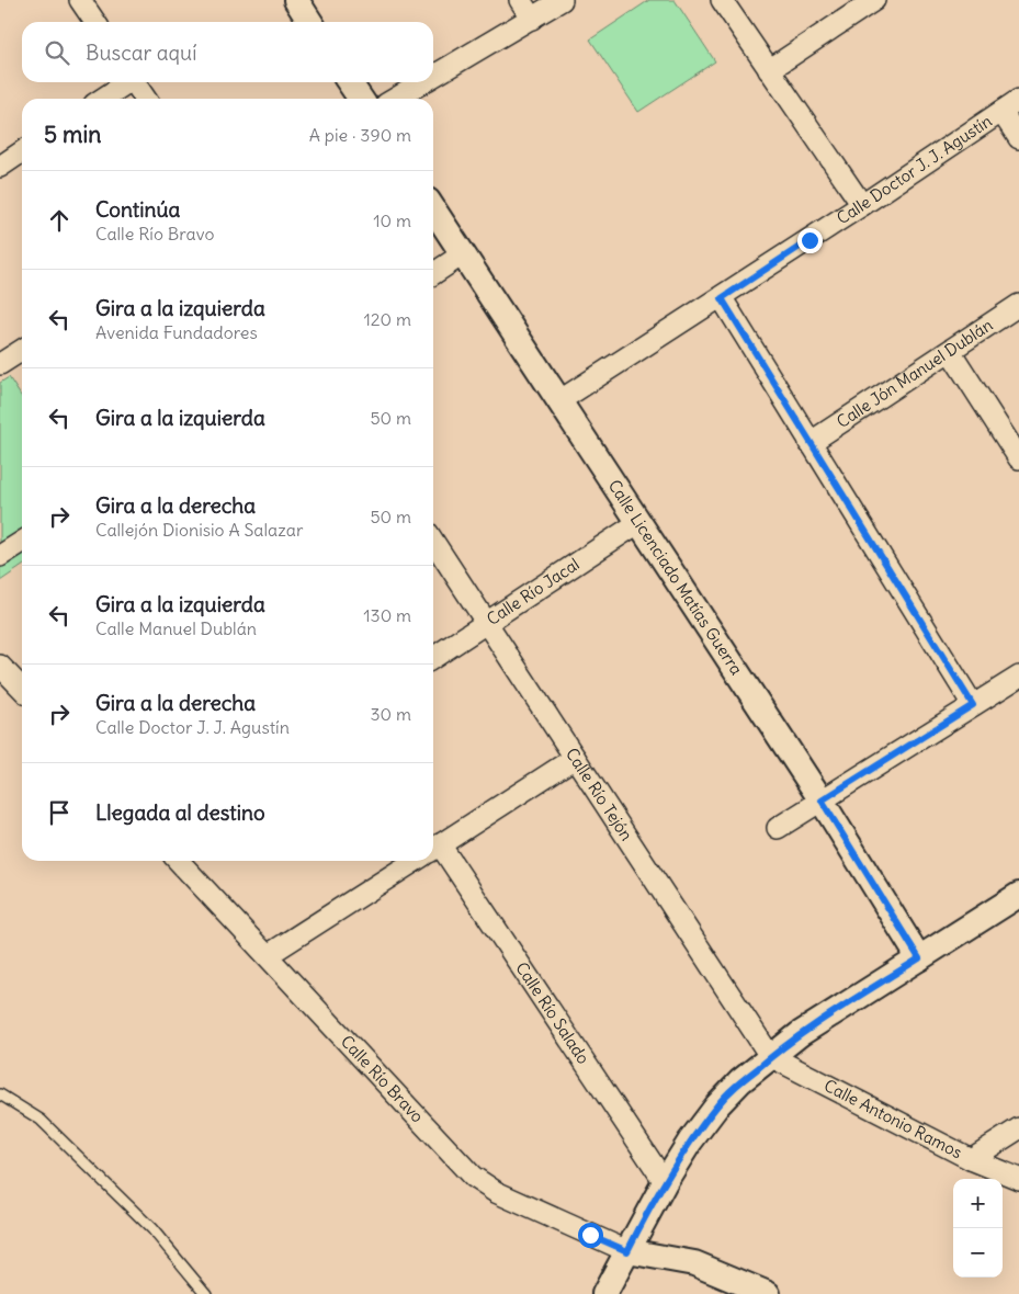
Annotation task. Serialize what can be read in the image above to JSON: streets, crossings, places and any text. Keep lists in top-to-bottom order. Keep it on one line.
{"streets":{"street":["Calle Doctor J. J. Agustín","Calle Jón Manuel Dublán","Calle Licenciado Matías Guerra","Calle Río Jacal","Calle Río Tejón","Calle Río Salado","Calle Río Bravo","Calle Antonio Ramos"]},"crossings":[["Calle Doctor J. J. Agustín","Calle Licenciado Matías Guerra"],["Calle Licenciado Matías Guerra","Calle Río Jacal"],["Calle Río Jacal","Calle Río Tejón"],["Calle Río Tejón","Calle Antonio Ramos"]],"page":{"search":"Buscar aquí","heading":["5 min","A pie · 390 m"],"list":[["Continúa","Calle Río Bravo","10 m"],["Gira a la izquierda","Avenida Fundadores","120 m"],["Gira a la izquierda","50 m"],["Gira a la derecha","Callejón Dionisio A Salazar","50 m"],["Gira a la izquierda","Calle Manuel Dublán","130 m"],["Gira a la derecha","Calle Doctor J. J. Agustín","30 m"],"Llegada al destino"],"map_buttons":["+","−"]}}
